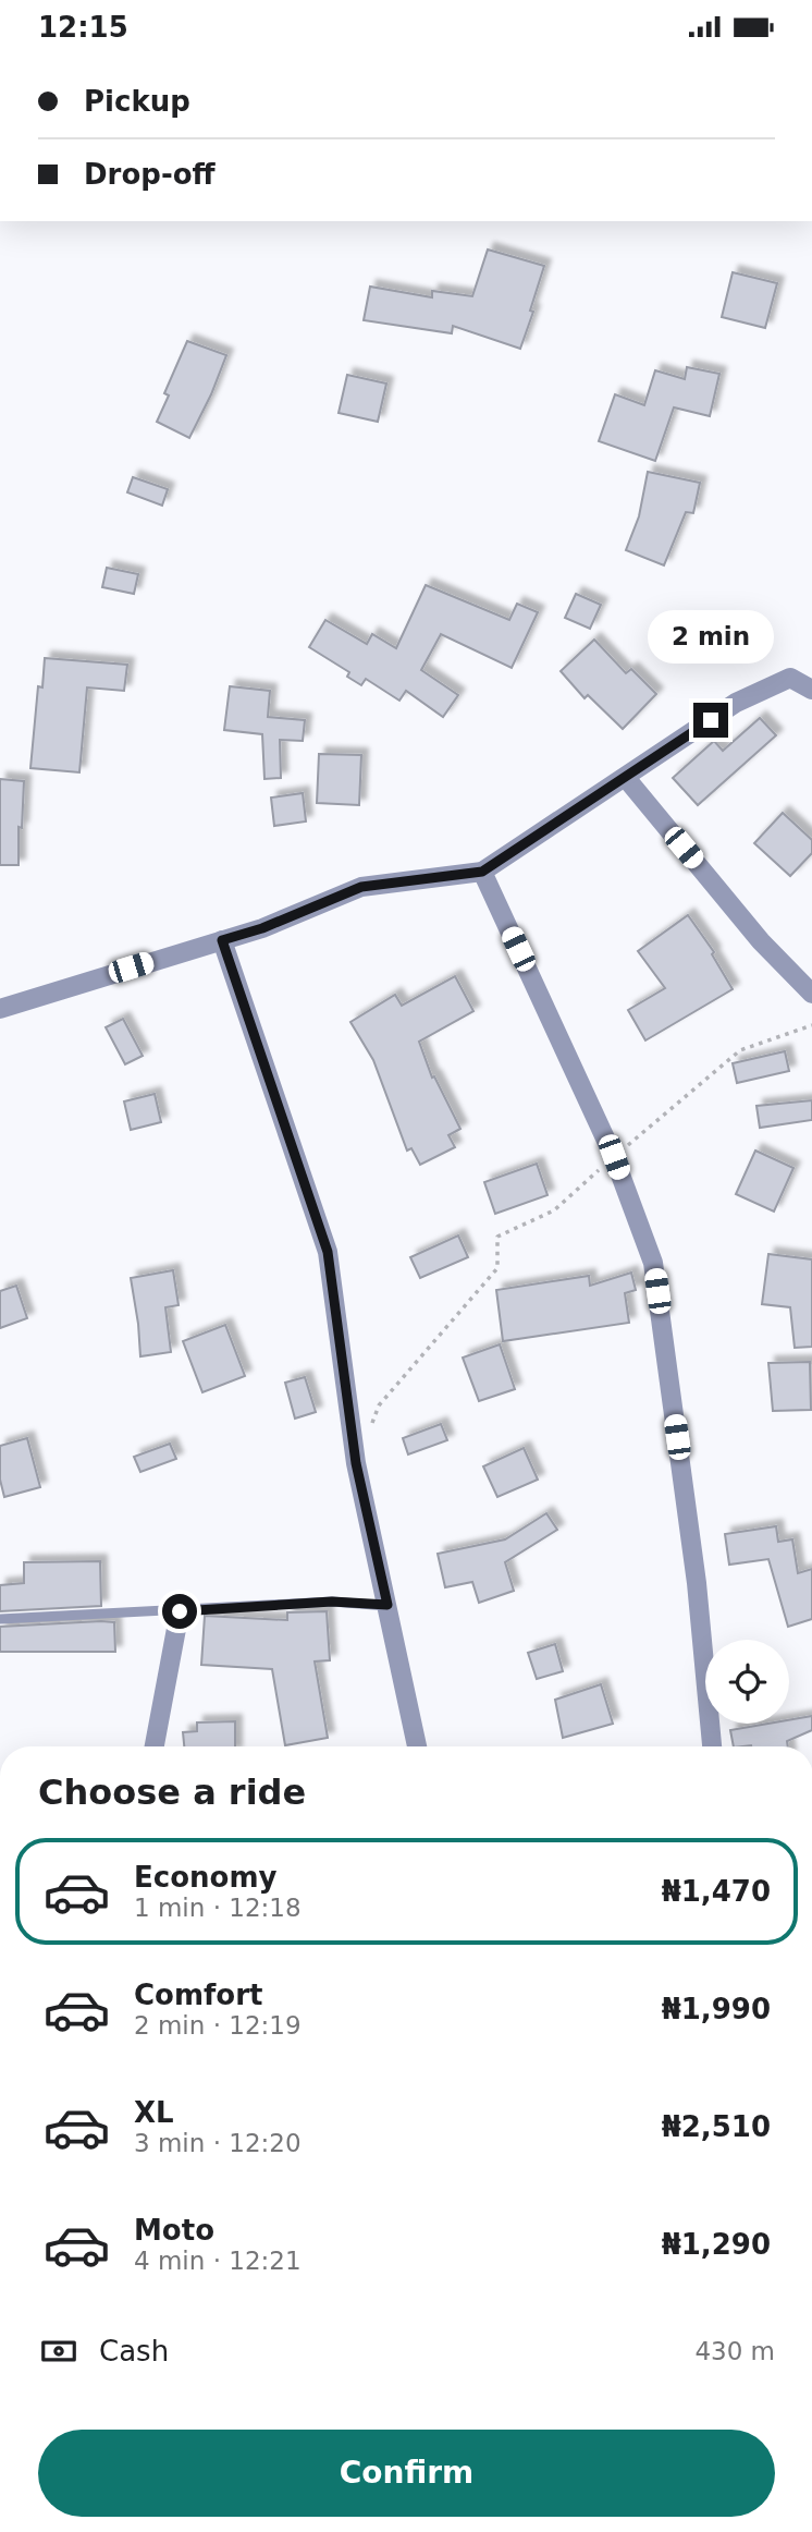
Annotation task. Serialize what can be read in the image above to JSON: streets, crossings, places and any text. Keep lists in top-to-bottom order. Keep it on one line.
{"page":{"status":"12:15","banner":["Pickup","Drop-off"],"bubble":"2 min","heading":"Choose a ride","list":[{"name":"Economy","note":"1 min · 12:18","value":"₦1,470"},{"name":"Comfort","note":"2 min · 12:19","value":"₦1,990"},{"name":"XL","note":"3 min · 12:20","value":"₦2,510"},{"name":"Moto","note":"4 min · 12:21","value":"₦1,290"}],"pay":["Cash","430 m"],"buttons":"Confirm"}}
